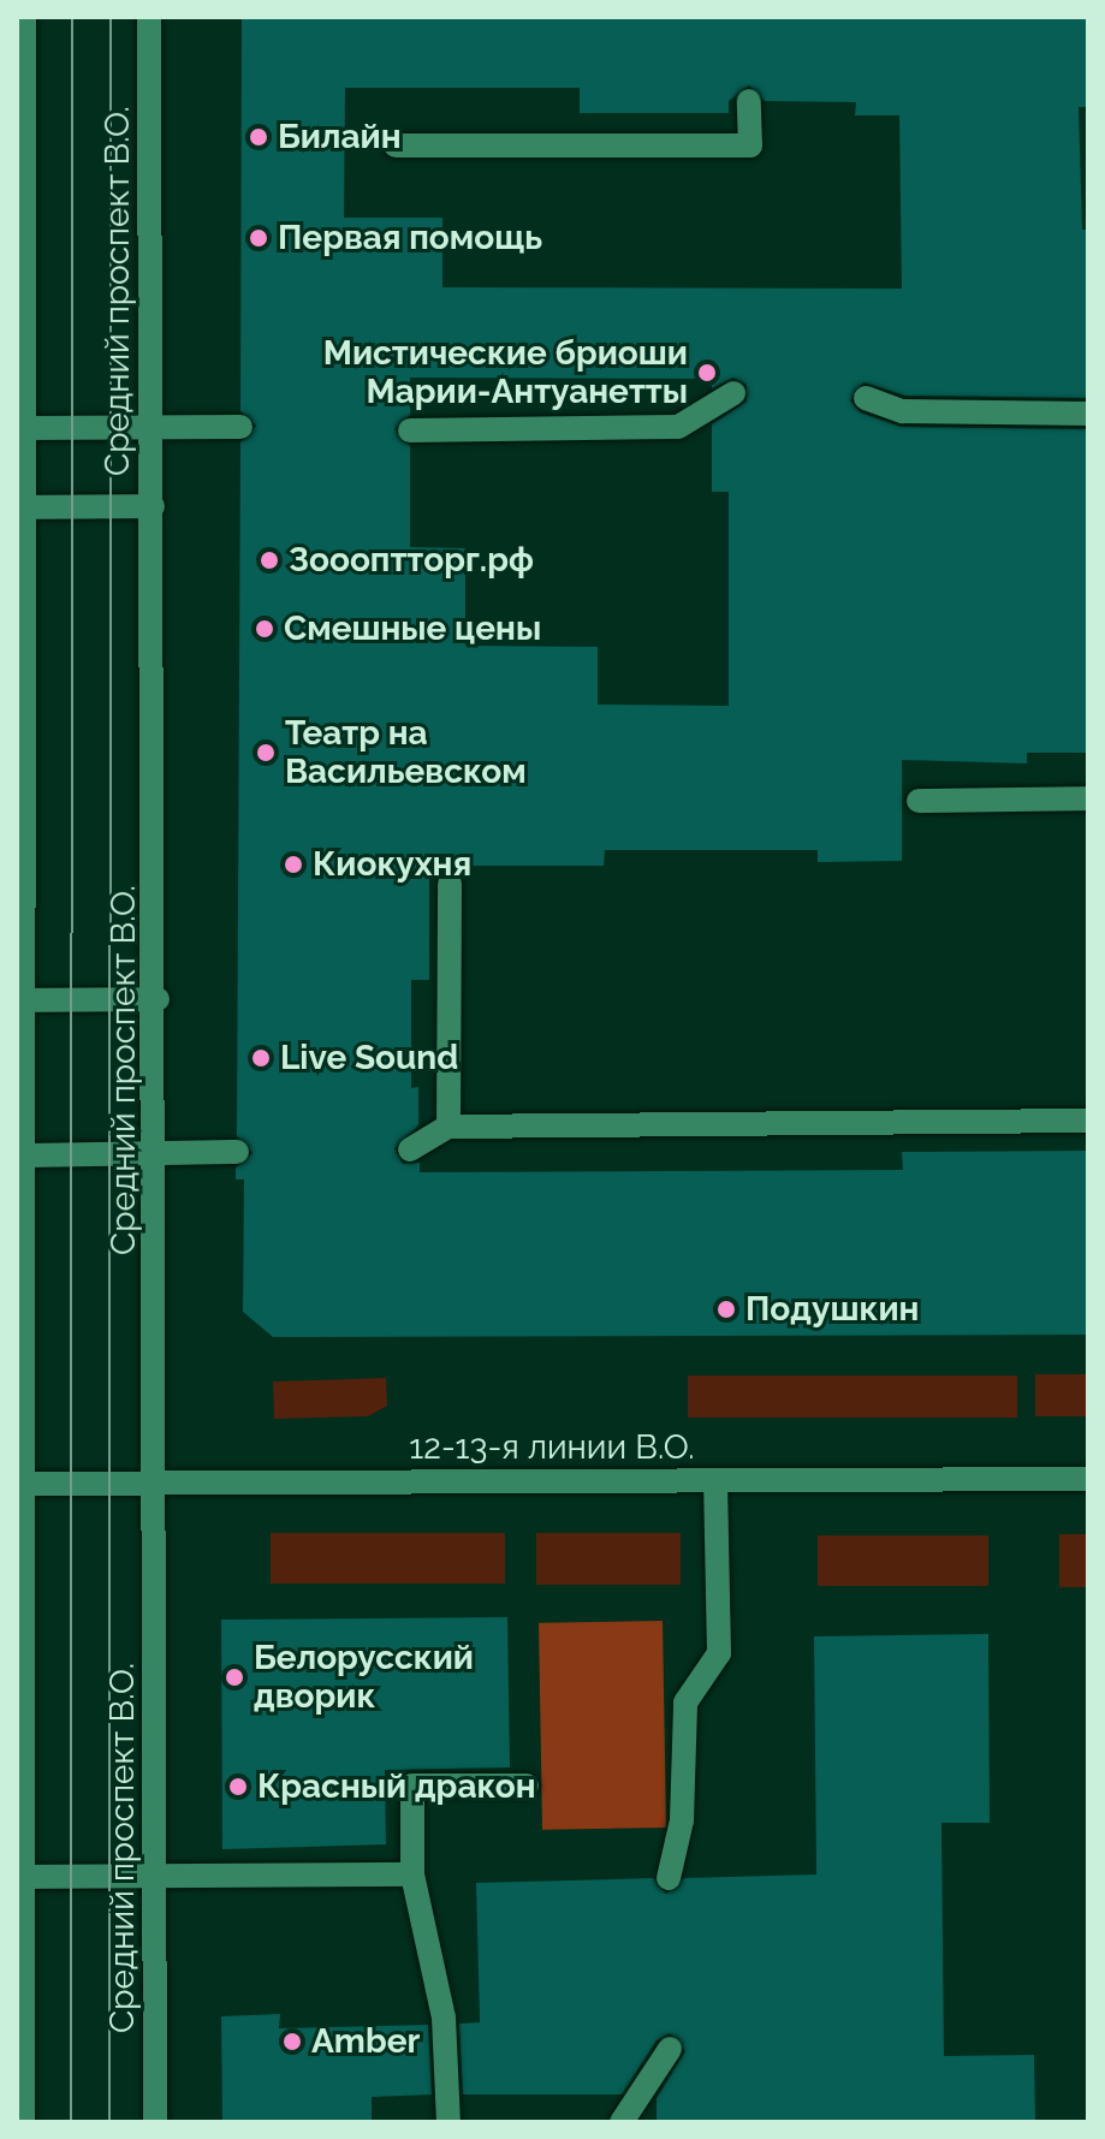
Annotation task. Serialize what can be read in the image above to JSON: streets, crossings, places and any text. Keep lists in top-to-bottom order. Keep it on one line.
{"streets":{"main road":["Средний проспект В.О.","12-13-я линии В.О."]},"crossings":[["Средний проспект В.О.","12-13-я линии В.О."]],"places":["Билайн","Первая помощь","Мистические бриоши Марии-Антуанетты","Зоооптторг.рф","Смешные цены","Театр на Васильевском","Киокухня","Live Sound","Подушкин","Белорусский дворик","Красный дракон","Amber"]}
